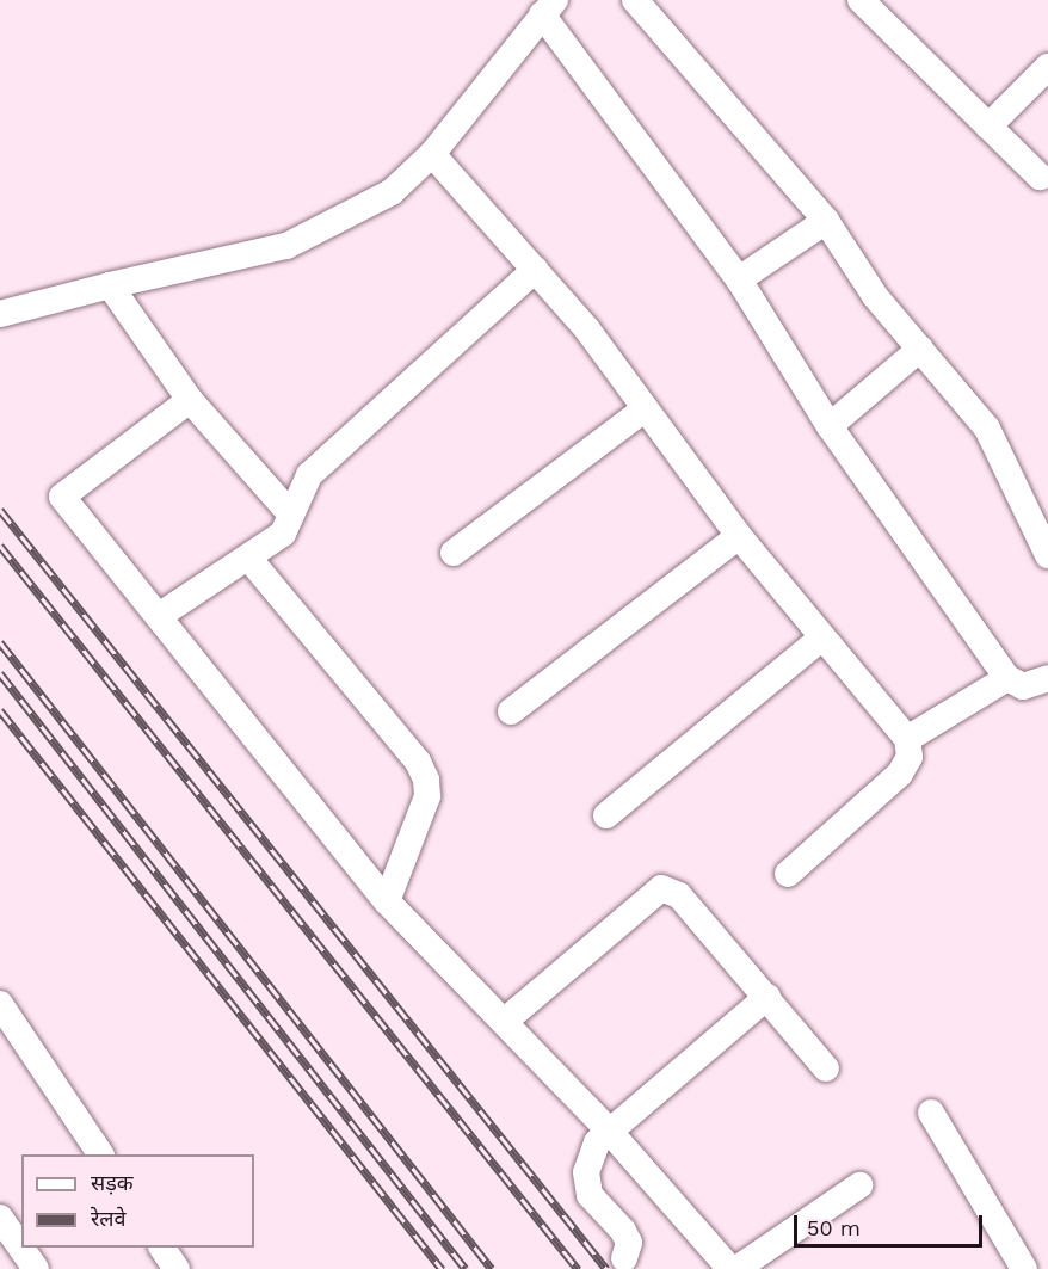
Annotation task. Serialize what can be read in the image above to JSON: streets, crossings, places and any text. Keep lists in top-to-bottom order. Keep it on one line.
{"legend":["सड़क","रेलवे"],"scale_bar":"50 m"}
